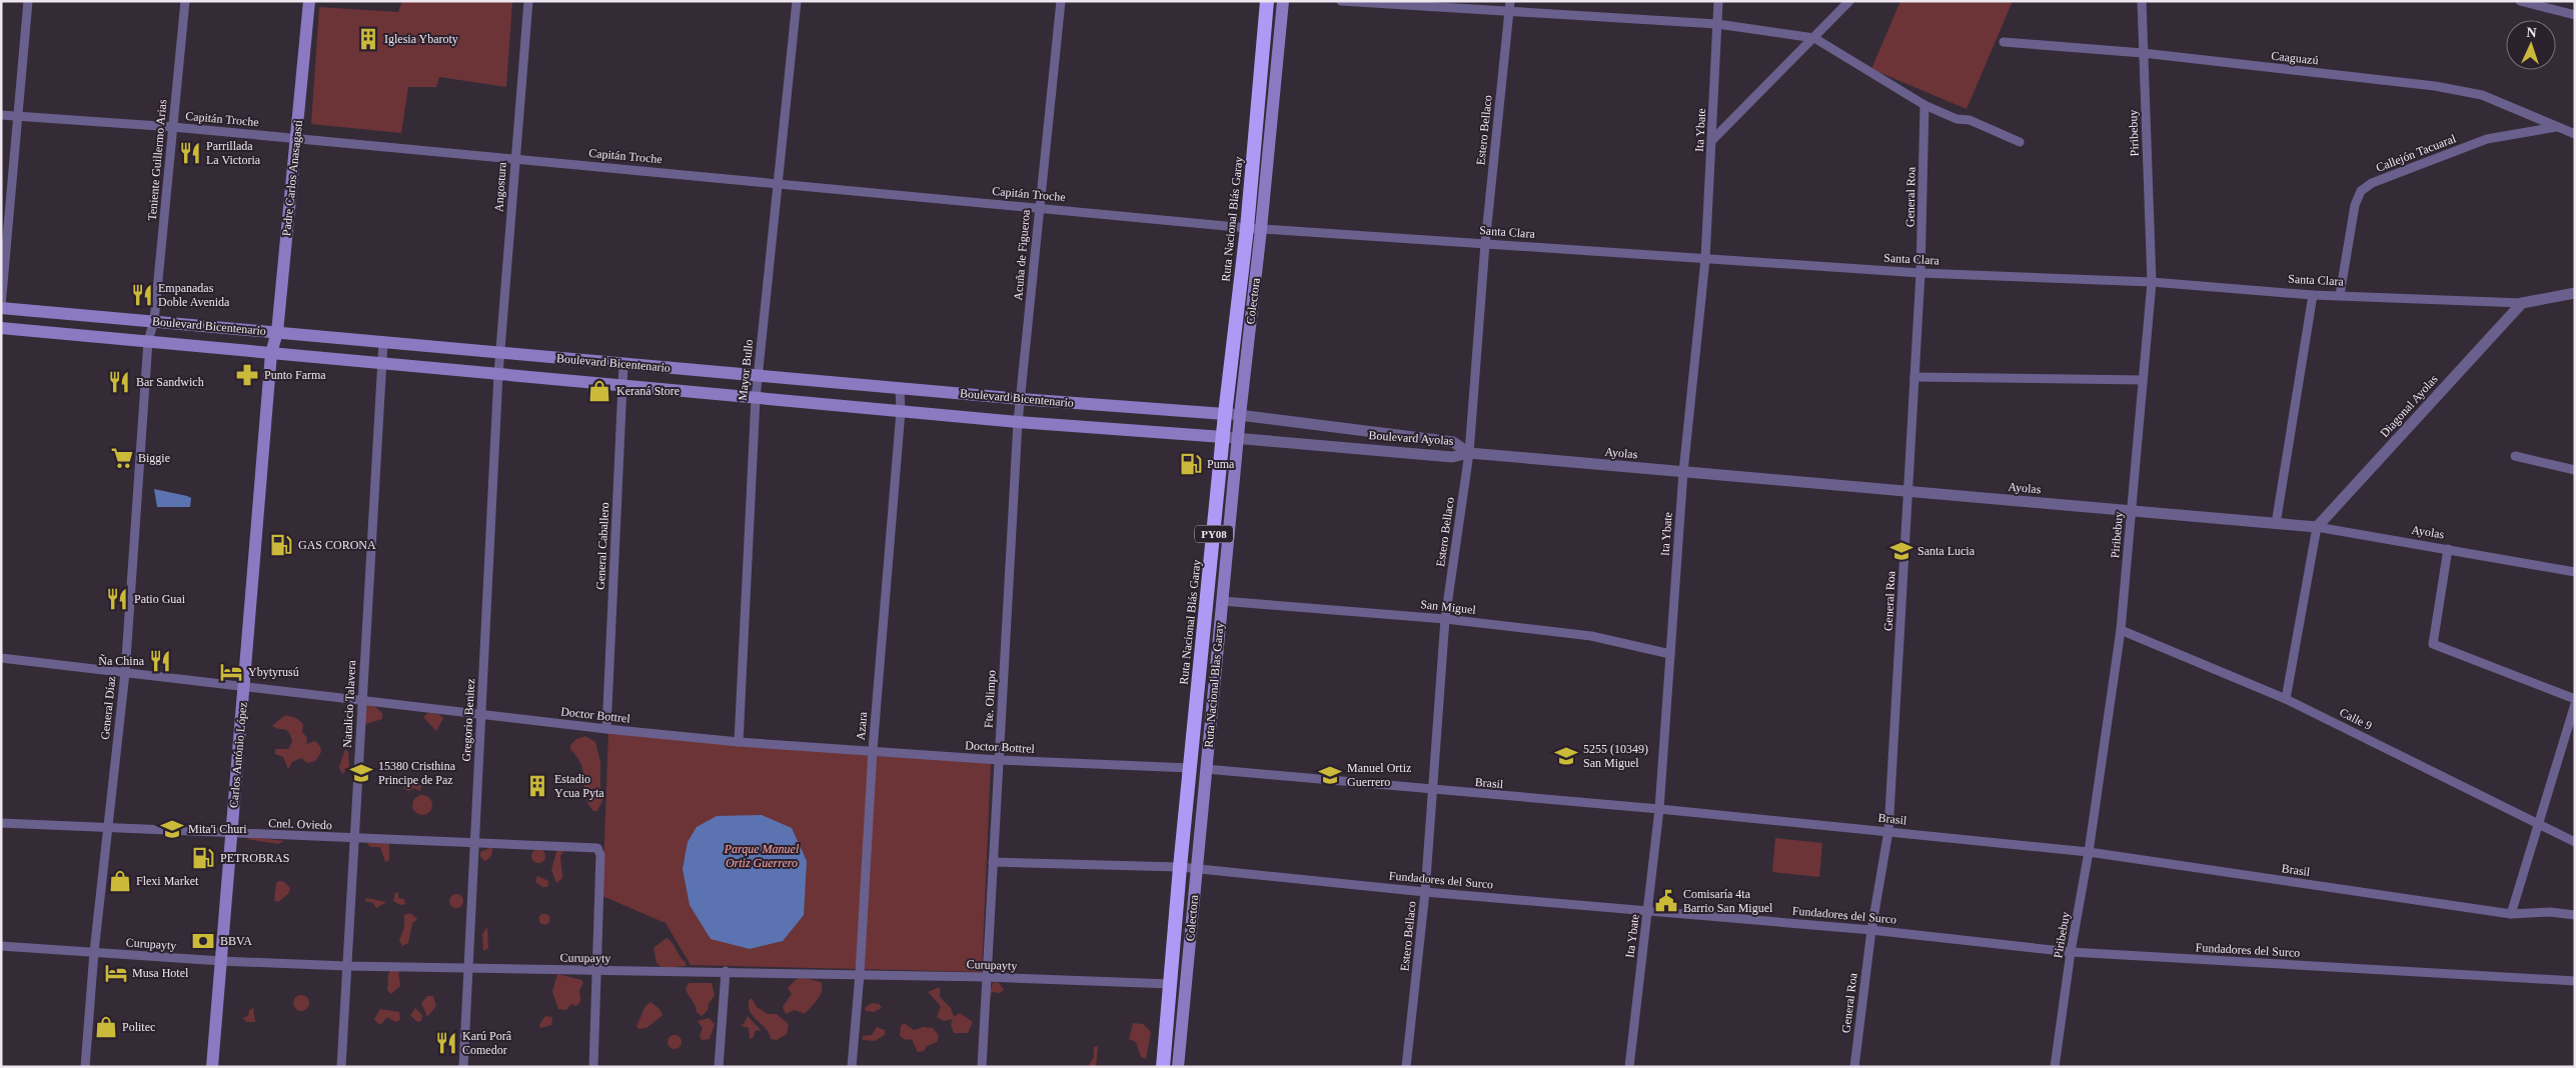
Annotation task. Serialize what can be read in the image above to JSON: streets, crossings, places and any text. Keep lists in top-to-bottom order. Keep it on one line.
{"streets":{"highway":["Ruta Nacional Blás Garay","PY08"],"main road":["Padre Carlos Anasagasti","Colectora","Boulevard Bicentenario","Ruta Nacional Blas Garay","Carlos António López"],"street":["Caaguazú","Capitán Troche","Estero Bellaco","Ita Ybate","Piribebuy","Callejón Tacuaral","Teniente Guillermo Arias","Angostura","General Roa","Santa Clara","Acuña de Figueroa","Mayor Bullo","Diagonal Ayolas","Boulevard Ayolas","Ayolas","General Caballero","San Miguel","Fte. Olimpo","Natalicio Talavera","General Díaz","Doctor Bottrel","Calle 9","Gregorio Benitez","Azara","Brasil","Cnel. Oviedo","Fundadores del Surco","Curupayty"]},"crossings":[["Caaguazú","Piribebuy"],["Caaguazú","Callejón Tacuaral"],["Capitán Troche","Teniente Guillermo Arias"],["Capitán Troche","Padre Carlos Anasagasti"],["Capitán Troche","Angostura"],["Capitán Troche","Ruta Nacional Blás Garay"],["Capitán Troche","Santa Clara"],["Capitán Troche","Acuña de Figueroa"],["Capitán Troche","Mayor Bullo"],["Estero Bellaco","Santa Clara"],["Estero Bellaco","Boulevard Ayolas"],["Estero Bellaco","Ayolas"],["Estero Bellaco","San Miguel"],["Estero Bellaco","Brasil"],["Estero Bellaco","Fundadores del Surco"],["Ita Ybate","Santa Clara"],["Ita Ybate","Ayolas"],["Ita Ybate","San Miguel"],["Ita Ybate","Brasil"],["Ita Ybate","Fundadores del Surco"],["Piribebuy","Santa Clara"],["Piribebuy","Ayolas"],["Piribebuy","Calle 9"],["Piribebuy","Brasil"],["Piribebuy","Fundadores del Surco"],["Callejón Tacuaral","Santa Clara"],["Teniente Guillermo Arias","Boulevard Bicentenario"],["Teniente Guillermo Arias","General Díaz"],["Padre Carlos Anasagasti","Boulevard Bicentenario"],["Padre Carlos Anasagasti","Carlos António López"],["Angostura","Boulevard Bicentenario"],["Angostura","Gregorio Benitez"],["General Roa","Santa Clara"],["General Roa","Ayolas"],["General Roa","Brasil"],["General Roa","Fundadores del Surco"],["Ruta Nacional Blás Garay","Santa Clara"],["Ruta Nacional Blás Garay","Boulevard Bicentenario"],["Ruta Nacional Blás Garay","Boulevard Ayolas"],["Ruta Nacional Blás Garay","Doctor Bottrel"],["Ruta Nacional Blás Garay","Fundadores del Surco"],["Ruta Nacional Blás Garay","Curupayty"],["Santa Clara","Colectora"],["Santa Clara","Diagonal Ayolas"],["Acuña de Figueroa","Boulevard Bicentenario"],["Acuña de Figueroa","Fte. Olimpo"],["Colectora","Boulevard Ayolas"],["Colectora","San Miguel"],["Colectora","Ruta Nacional Blas Garay"],["Colectora","Brasil"],["Colectora","Fundadores del Surco"],["Boulevard Bicentenario","Mayor Bullo"],["Boulevard Bicentenario","Boulevard Ayolas"],["Boulevard Bicentenario","General Caballero"],["Boulevard Bicentenario","Fte. Olimpo"],["Boulevard Bicentenario","Natalicio Talavera"],["Boulevard Bicentenario","General Díaz"],["Boulevard Bicentenario","Gregorio Benitez"],["Boulevard Bicentenario","Azara"],["Boulevard Bicentenario","Carlos António López"],["Mayor Bullo","Doctor Bottrel"],["Diagonal Ayolas","Ayolas"],["Boulevard Ayolas","Ayolas"],["General Caballero","Doctor Bottrel"],["San Miguel","Ruta Nacional Blas Garay"],["Ruta Nacional Blas Garay","Brasil"],["Fte. Olimpo","Doctor Bottrel"],["Fte. Olimpo","Fundadores del Surco"],["Fte. Olimpo","Curupayty"],["Natalicio Talavera","Doctor Bottrel"],["Natalicio Talavera","Cnel. Oviedo"],["Natalicio Talavera","Curupayty"],["General Díaz","Doctor Bottrel"],["General Díaz","Cnel. Oviedo"],["General Díaz","Curupayty"],["Doctor Bottrel","Gregorio Benitez"],["Doctor Bottrel","Azara"],["Doctor Bottrel","Carlos António López"],["Gregorio Benitez","Cnel. Oviedo"],["Gregorio Benitez","Curupayty"],["Azara","Curupayty"],["Carlos António López","Cnel. Oviedo"],["Carlos António López","Curupayty"],["Cnel. Oviedo","Curupayty"]],"parks":["Parque Manuel Ortiz Guerrero"],"places":{"building":["Iglesia Ybaroty","Estadio Ycua Pyta"],"restaurant":["Parrillada La Victoria","Empanadas Doble Avenida","Bar Sandwich","Patio Guai","Ña China","Karú Porâ Comedor"],"pharmacy":["Punto Farma"],"shop":["Keraná Store","Flexi Market","Politec"],"supermarket":["Biggie"],"fuel station":["Puma","GAS CORONA","PETROBRAS"],"school or university":["Santa Lucia","5255 (10349) San Miguel","15380 Cristhina Principe de Paz","Manuel Ortiz Guerrero","Mita'i Churi"],"hotel":["Ybytyrusú","Musa Hotel"],"public building":["Comisaría 4ta Barrio San Miguel"],"bank":["BBVA"]},"north":"top"}
